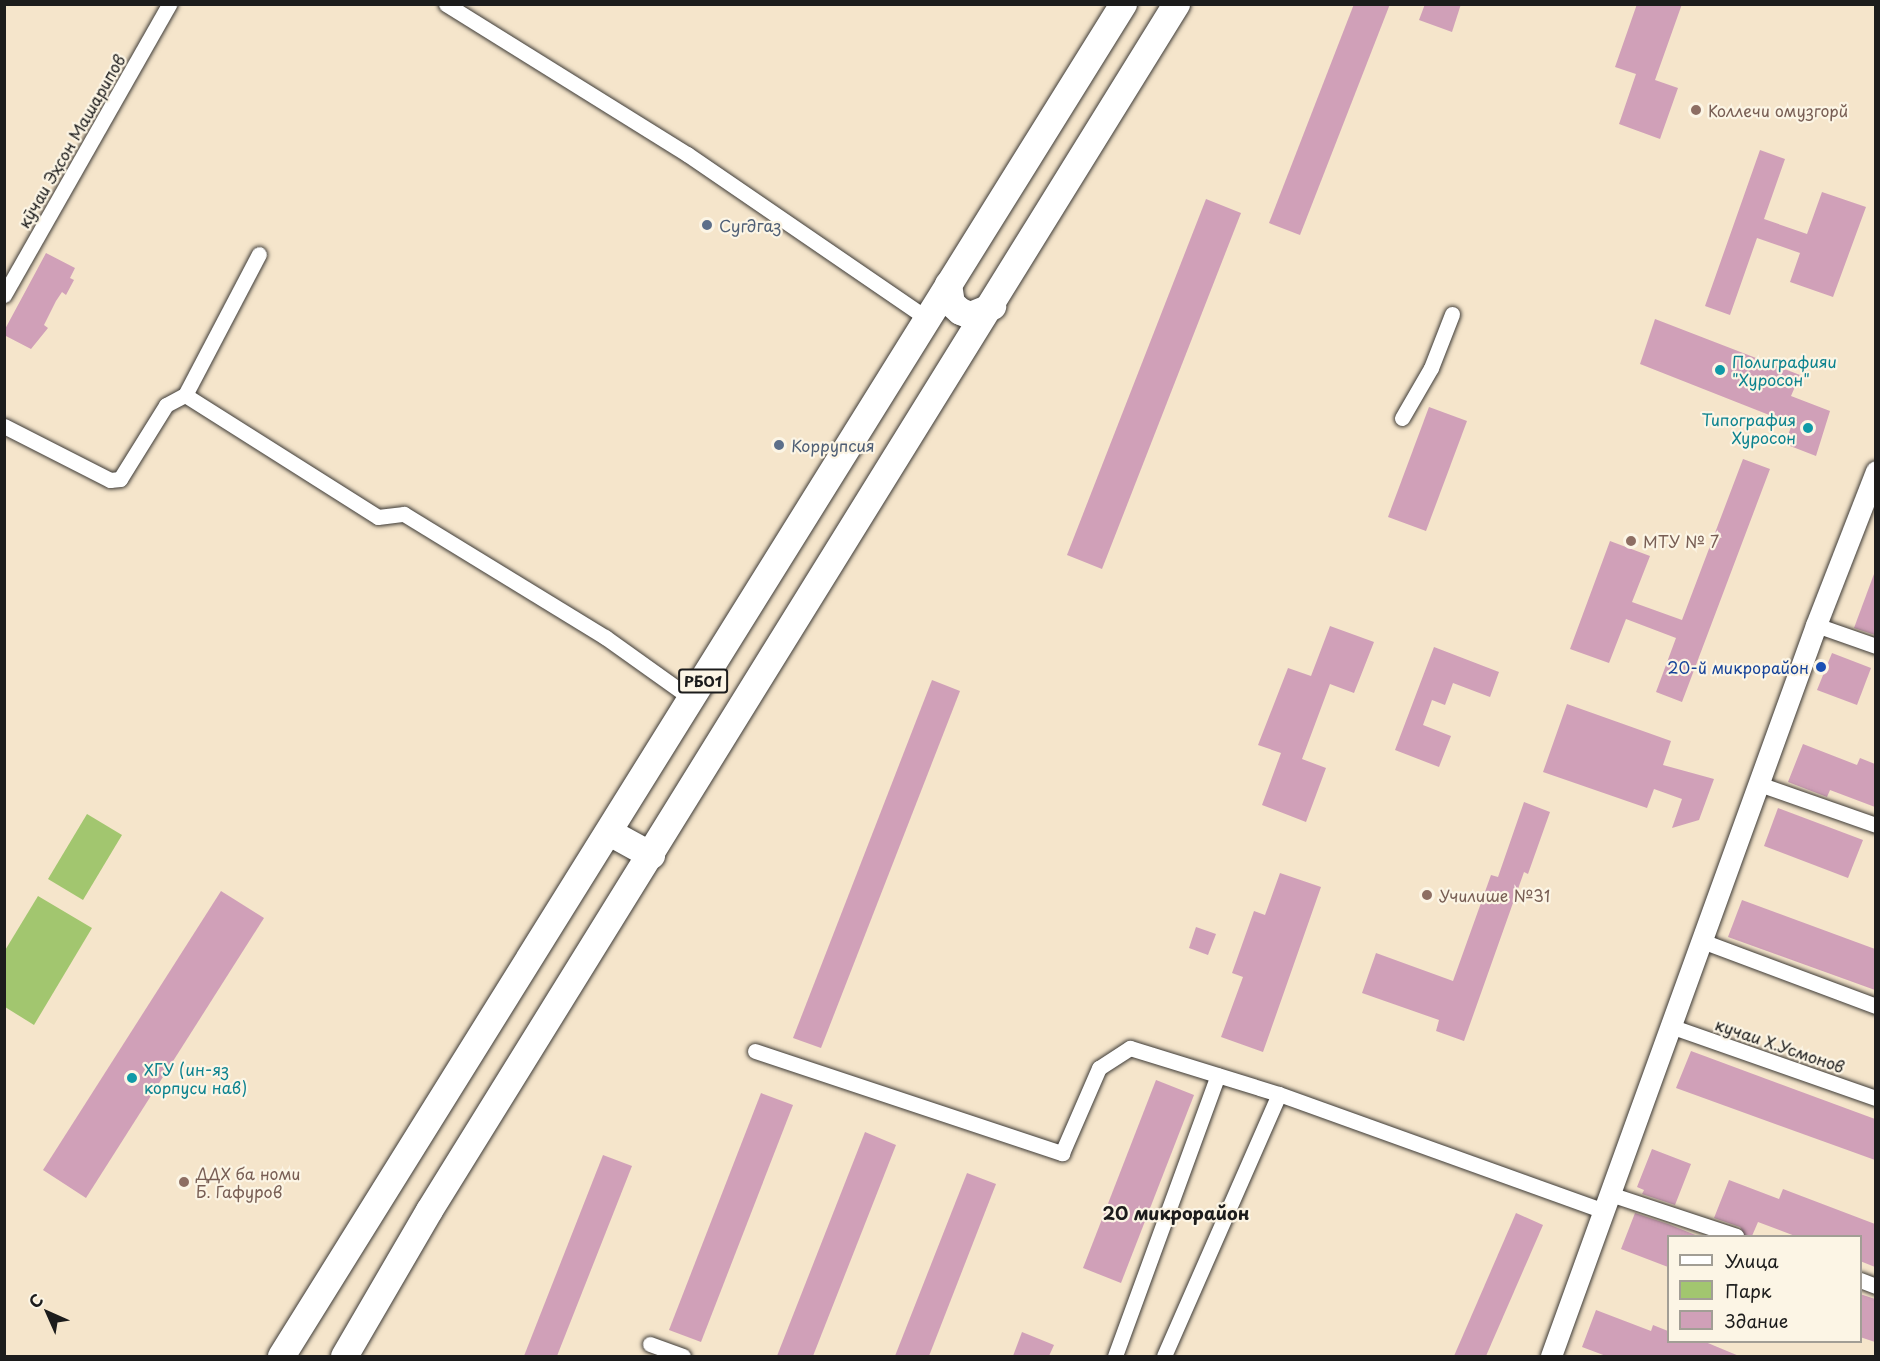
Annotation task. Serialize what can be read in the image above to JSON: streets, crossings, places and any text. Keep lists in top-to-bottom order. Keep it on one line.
{"streets":{"highway":["РБ01"],"street":["кӯчаи Эҳсон Машарипов","кучаи Х.Усмонов"]},"districts":["20 микрорайон"],"places":["Коллечи омузгорй","Сугдгаз","Полиграфияи \"Хуросон\"","Типография Хуросон","Коррупсия","МТУ № 7","20-й микрорайон","Училише №31","ХГУ (ин-яз корпуси нав)","ДДХ ба номи Б. Гафуров"],"legend":["Улица","Парк","Здание"],"north":"top left"}
